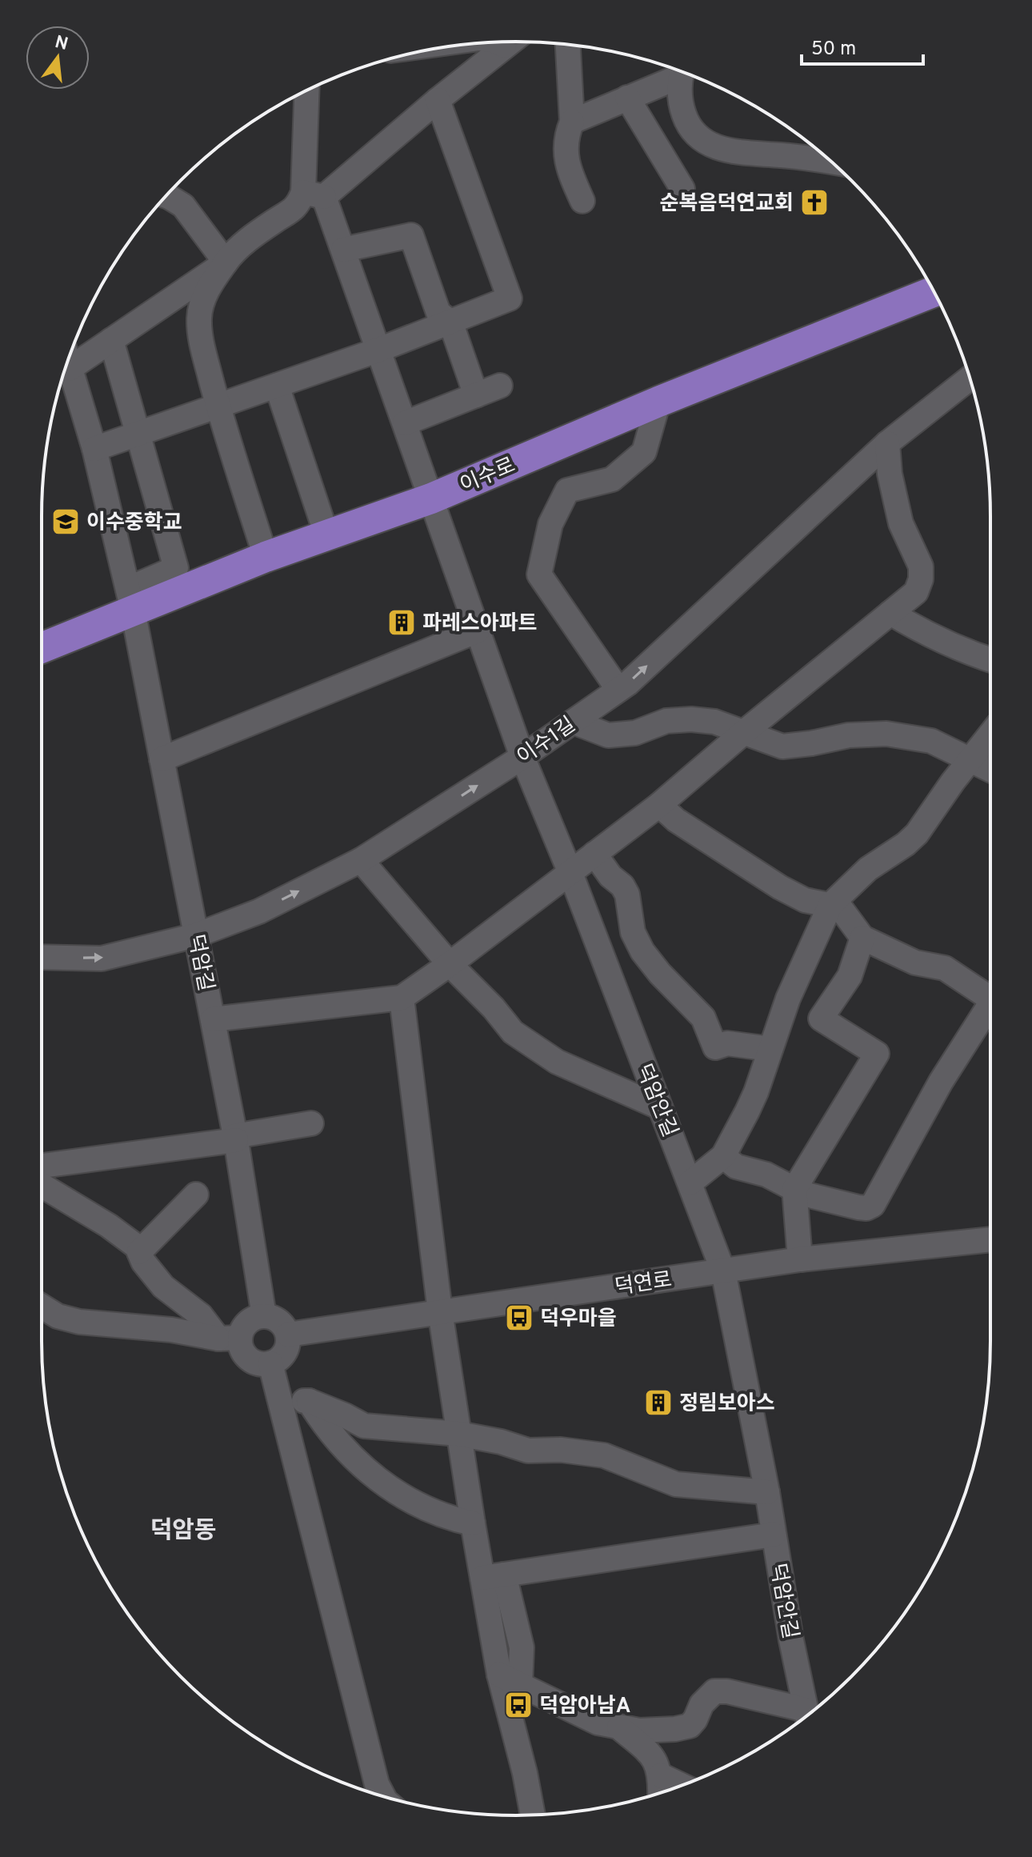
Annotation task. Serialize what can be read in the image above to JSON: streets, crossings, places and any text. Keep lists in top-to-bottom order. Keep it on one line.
{"streets":{"main road":["이수로"],"street":["이수1길","덕암길","덕암안길","덕연로"]},"crossings":[["이수로","덕암길"],["이수로","덕암안길"],["이수1길","덕암길"],["이수1길","덕암안길"],["덕암길","덕연로"],["덕암안길","덕연로"]],"districts":["덕암동"],"places":{"church":["순복음덕연교회"],"school or university":["이수중학교"],"building":["파레스아파트","정림보아스"],"bus stop":["덕우마을","덕암아남A"]},"scale_bar":"50 m","north":"top"}
